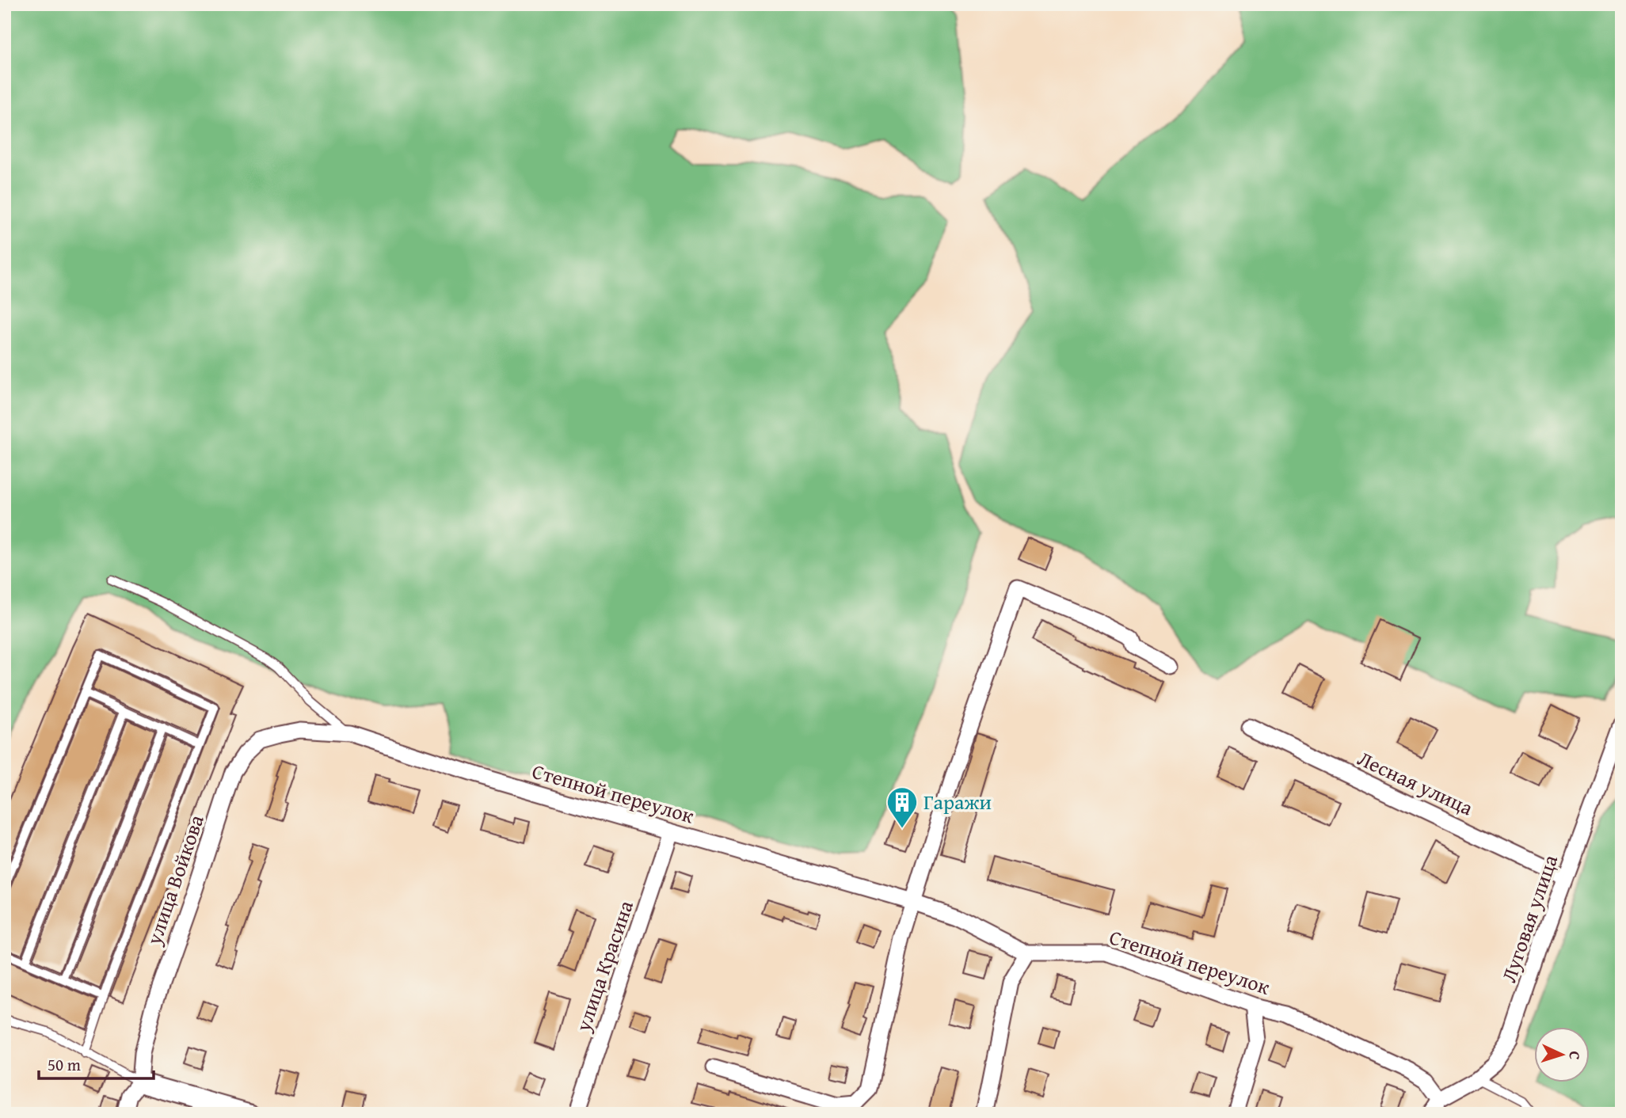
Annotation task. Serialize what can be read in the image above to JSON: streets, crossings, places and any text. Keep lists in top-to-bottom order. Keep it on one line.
{"streets":{"street":["Лесная улица","Степной переулок","улица Войкова","Луговая улица","улица Красина"]},"crossings":[["Лесная улица","Луговая улица"],["Степной переулок","улица Войкова"],["Степной переулок","Луговая улица"],["Степной переулок","улица Красина"]],"places":{"building":["Гаражи"]},"scale_bar":"50 m","north":"right"}
